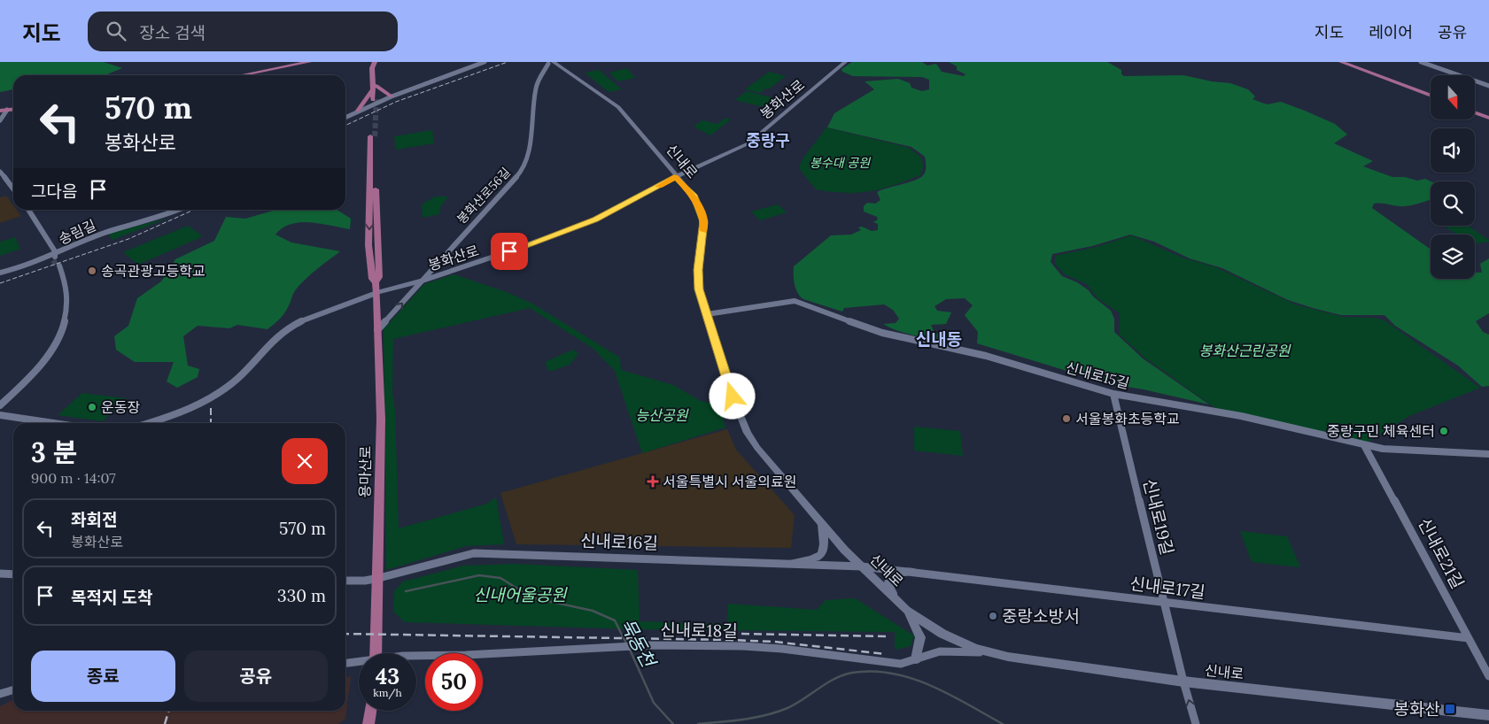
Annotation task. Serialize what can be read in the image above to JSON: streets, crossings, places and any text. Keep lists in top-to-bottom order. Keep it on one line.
{"streets":{"main road":["봉화산로","신내로","용마산로"],"street":["봉화산로56길","송림길","신내로15길","신내로19길","신내로16길","신내로21길","신내로17길","신내로18길"]},"crossings":[["봉화산로","신내로"],["봉화산로","봉화산로56길"],["봉화산로","용마산로"],["신내로","봉화산로56길"],["신내로","신내로15길"],["신내로","신내로19길"],["신내로","신내로16길"],["신내로","신내로17길"],["신내로","신내로18길"],["봉화산로56길","용마산로"],["신내로15길","신내로19길"],["신내로15길","신내로21길"],["용마산로","신내로16길"],["신내로19길","신내로17길"],["신내로16길","신내로17길"],["신내로21길","신내로17길"]],"districts":["중랑구","신내동"],"water":["묵동천"],"parks":["봉수대 공원","봉화산근린공원","능산공원","신내어울공원"],"places":{"other":["송곡관광고등학교","운동장","서울봉화초등학교","중랑구민 체육센터","중랑소방서"],"health":["서울특별시 서울의료원"],"transit":["봉화산"]},"north":"bottom","page":{"header":"지도","search":"장소 검색","nav":["지도","레이어","공유"],"turn":["570 m","봉화산로"],"then":"그다음","heading":["3 분","900 m · 14:07"],"list":[{"name":"좌회전","note":"봉화산로","value":"570 m"},{"name":"목적지 도착","value":"330 m"}],"buttons":["종료","공유"],"speed":"43 km/h","limit":"50"}}
